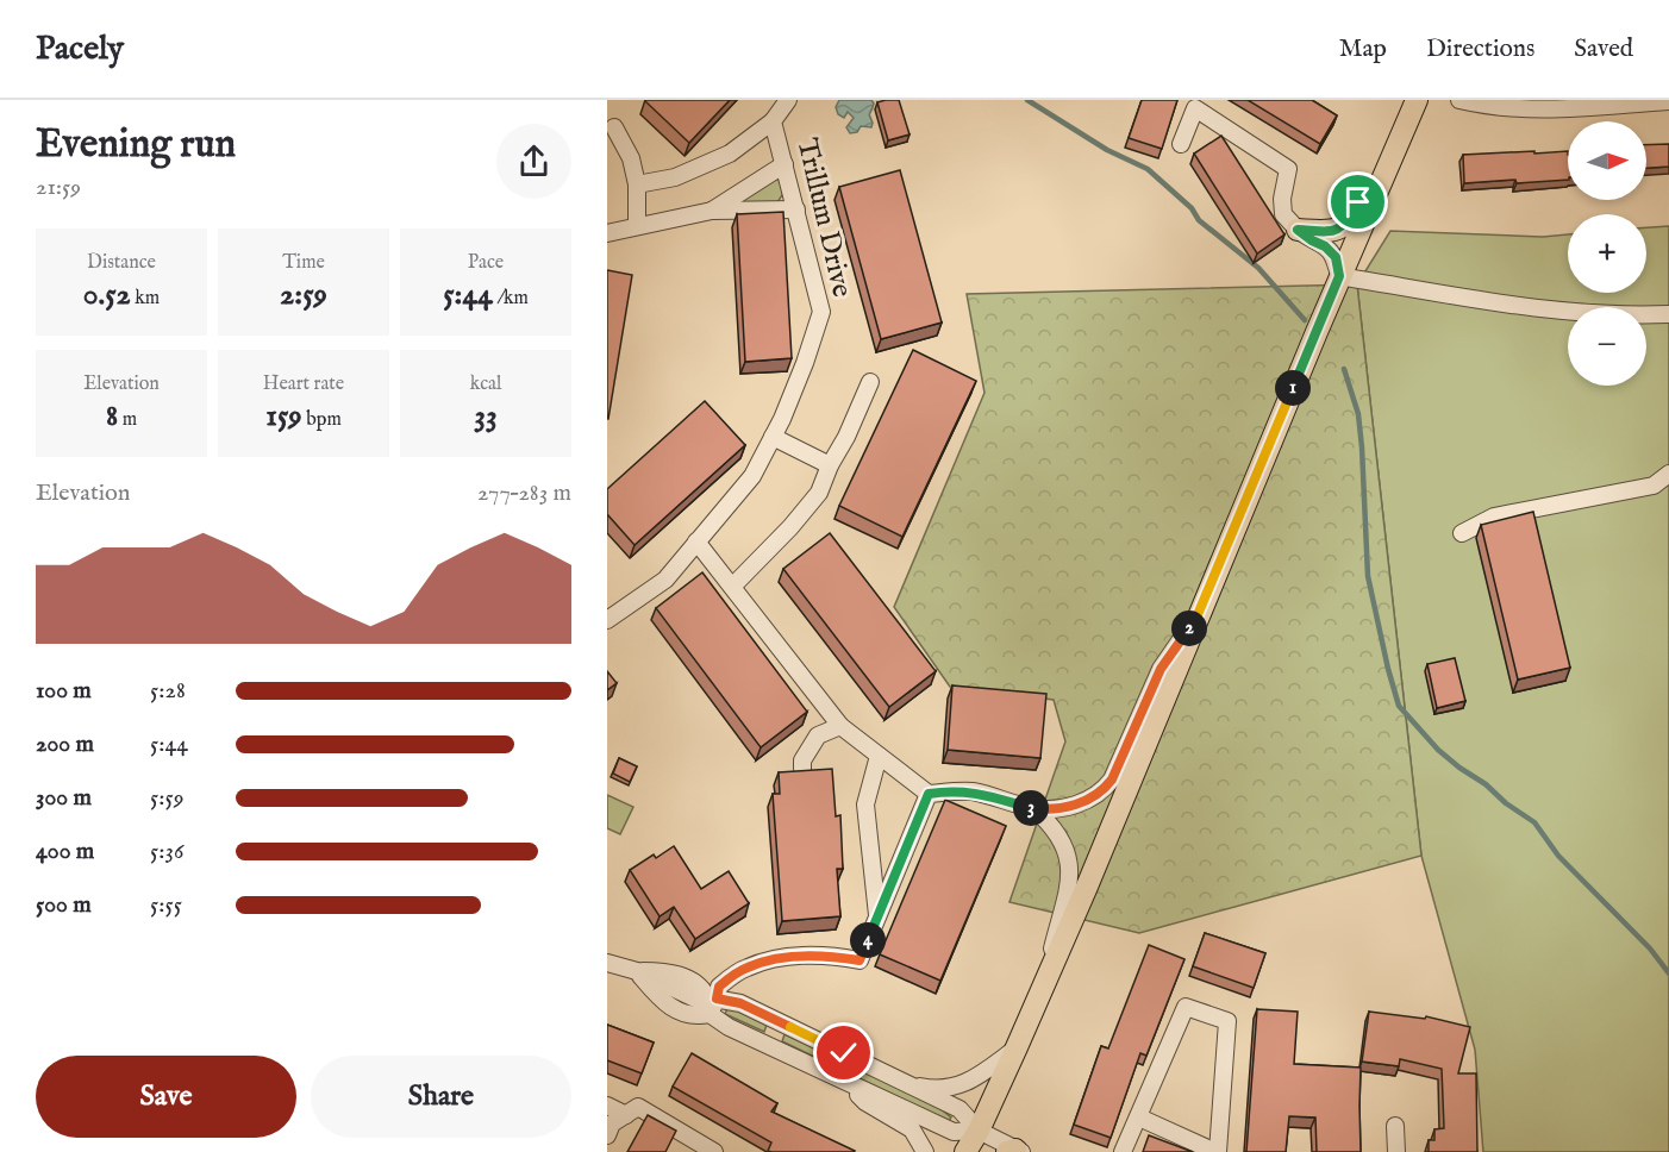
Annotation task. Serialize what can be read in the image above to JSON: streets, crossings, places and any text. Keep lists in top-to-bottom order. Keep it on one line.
{"streets":{"street":["Trillum Drive"]},"north":"right","page":{"header":"Pacely","nav":["Map","Directions","Saved"],"heading":["Evening run","21:59"],"map_buttons":["+","−"],"stats":[["Distance","0.52 km"],["Time","2:59"],["Pace","5:44 /km"],["Elevation","8 m"],["Heart rate","159 bpm"],["kcal","33"]],"pins":["1","2","3","4"],"chart":["Elevation","277–283 m"],"list":[{"name":"100 m","note":"5:28"},{"name":"200 m","note":"5:44"},{"name":"300 m","note":"5:59"},{"name":"400 m","note":"5:36"},{"name":"500 m","note":"5:55"}],"buttons":["Save","Share"]}}
